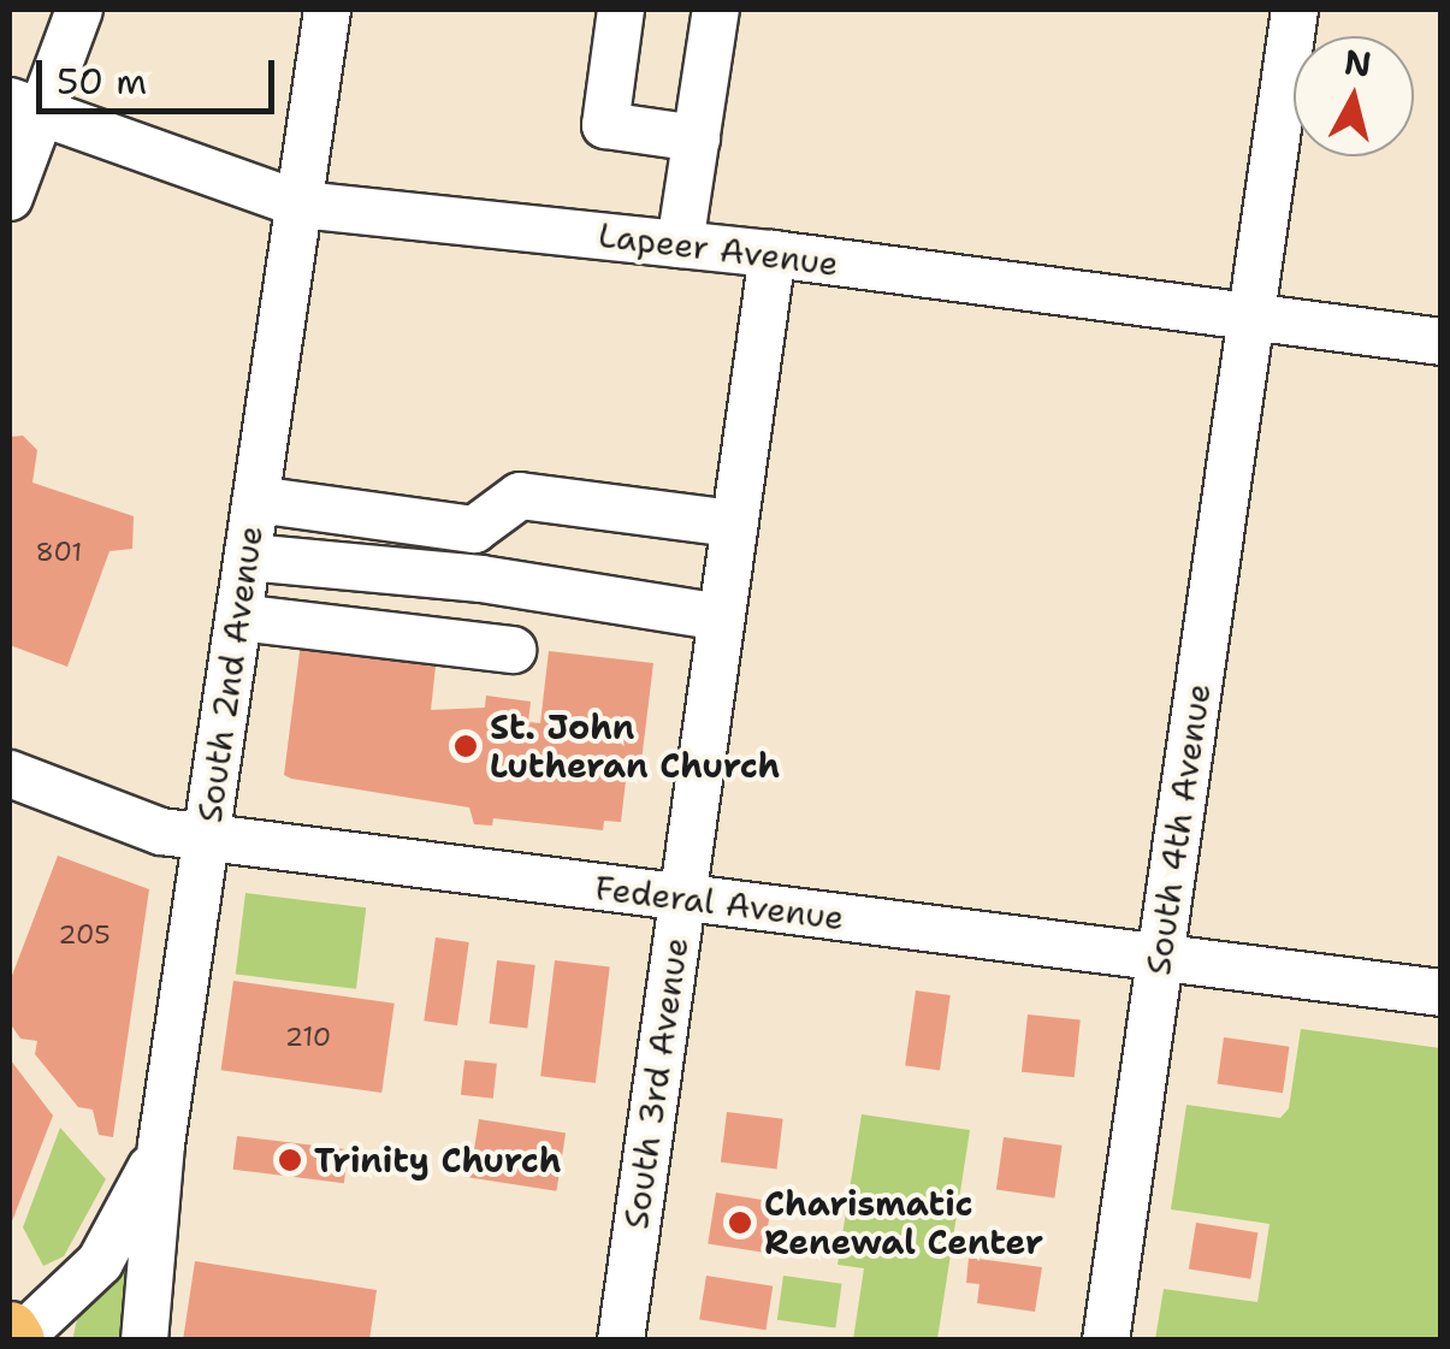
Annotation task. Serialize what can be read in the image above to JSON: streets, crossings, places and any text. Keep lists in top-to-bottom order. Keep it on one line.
{"streets":{"street":["Lapeer Avenue","South 2nd Avenue","South 4th Avenue","Federal Avenue","South 3rd Avenue"]},"crossings":[["Lapeer Avenue","South 2nd Avenue"],["Lapeer Avenue","South 4th Avenue"],["Lapeer Avenue","South 3rd Avenue"],["South 2nd Avenue","Federal Avenue"],["South 4th Avenue","Federal Avenue"],["Federal Avenue","South 3rd Avenue"]],"places":["St. John Lutheran Church","Trinity Church","Charismatic Renewal Center"],"house_numbers":["801","205","210"],"scale_bar":"50 m","north":"top"}
